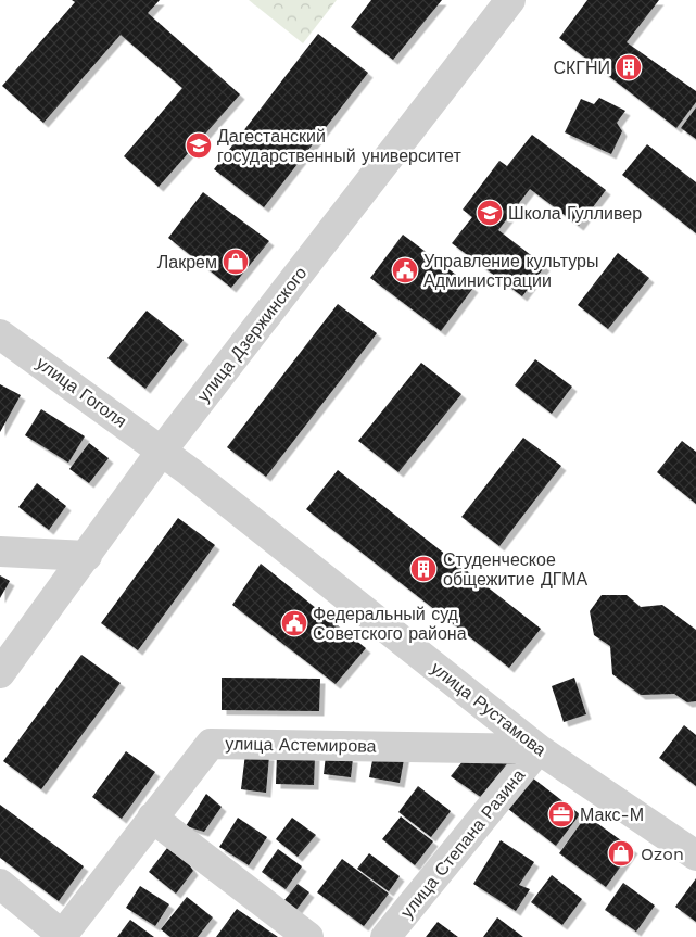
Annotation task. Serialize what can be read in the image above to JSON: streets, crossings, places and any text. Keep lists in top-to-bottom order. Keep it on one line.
{"streets":{"street":["улица Дзержинского","улица Гоголя","улица Рустамова","улица Астемирова","улица Степана Разина"]},"crossings":[["улица Дзержинского","улица Гоголя"],["улица Дзержинского","улица Рустамова"],["улица Гоголя","улица Рустамова"],["улица Рустамова","улица Астемирова"],["улица Рустамова","улица Степана Разина"],["улица Астемирова","улица Степана Разина"]],"places":{"building":["СКГНИ","Студенческое общежитие ДГМА"],"school or university":["Дагестанский государственный университет","Школа Гулливер"],"shop":["Лакрем","Ozon"],"public building":["Управление культуры Администрации","Федеральный суд Советского района"],"office":["Макс-М"]}}
